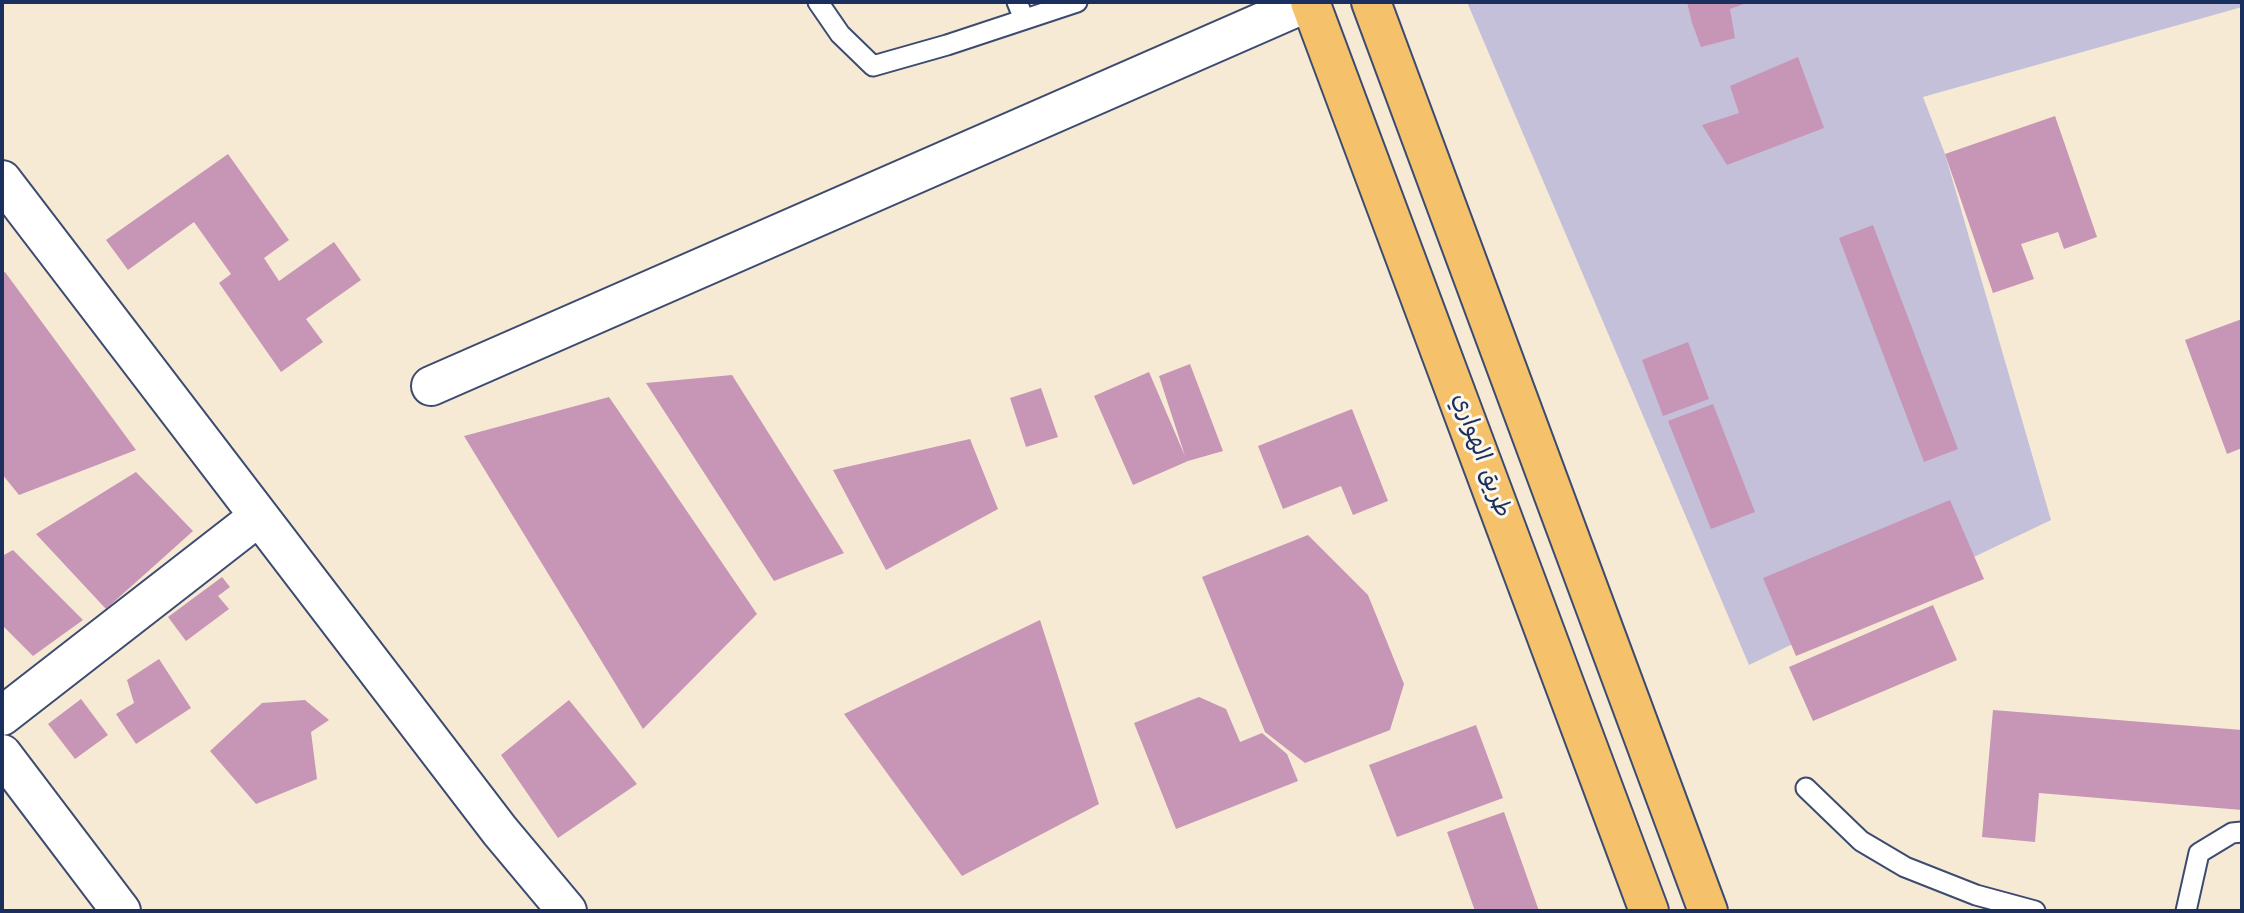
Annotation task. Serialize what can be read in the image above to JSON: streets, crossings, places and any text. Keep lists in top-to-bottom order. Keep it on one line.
{"streets":{"highway":["طريق الهواري"]}}
